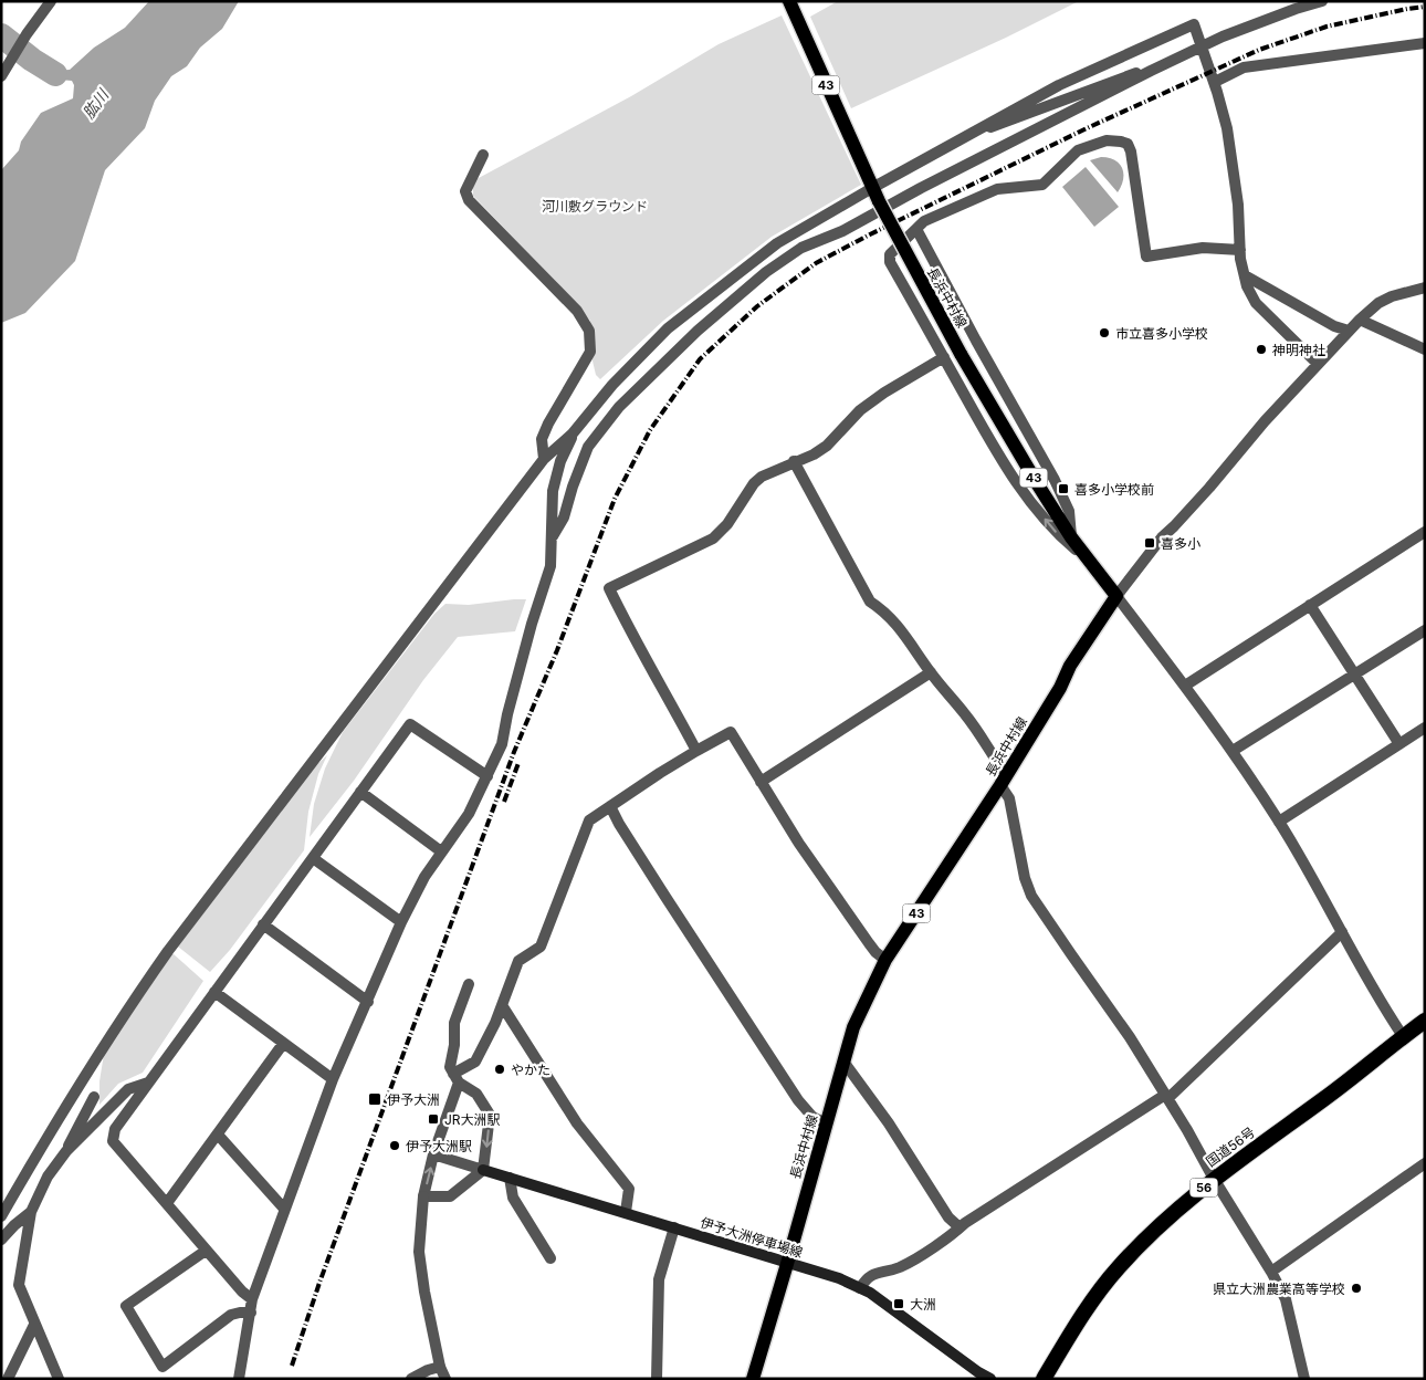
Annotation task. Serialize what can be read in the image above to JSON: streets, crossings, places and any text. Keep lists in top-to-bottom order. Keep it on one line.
{"streets":{"highway":["国道56号","56"],"main road":["43","長浜中村線","伊予大洲停車場線"]},"crossings":[["長浜中村線","伊予大洲停車場線"]],"water":["肱川"],"parks":["河川敷グラウンド"],"places":{"other":["市立喜多小学校","神明神社","やかた","伊予大洲駅","県立大洲農業高等学校"],"transit":["喜多小学校前","喜多小","伊予大洲","JR大洲駅","大洲"]}}
